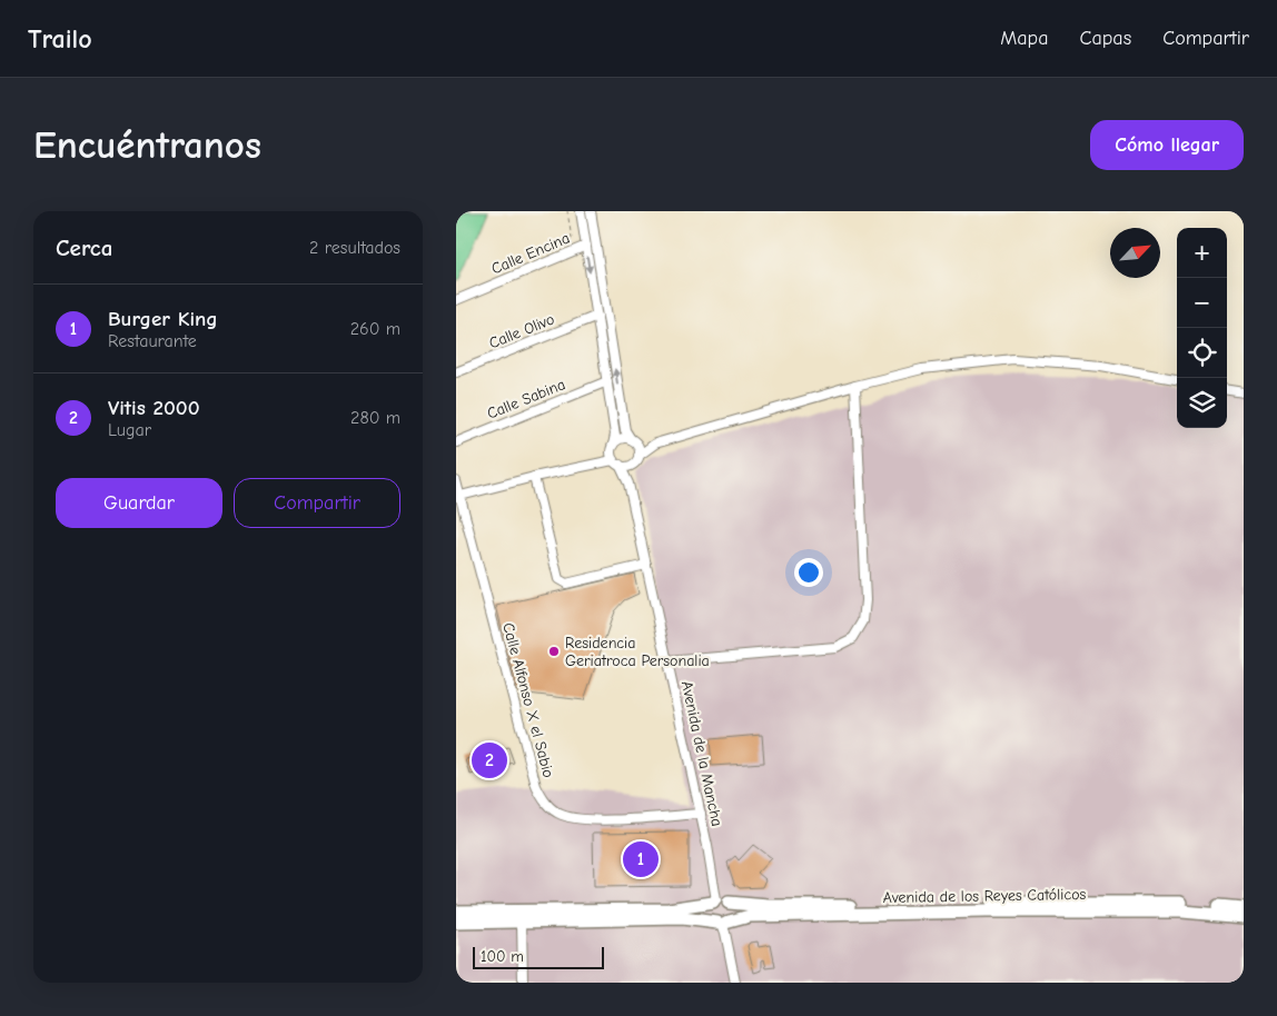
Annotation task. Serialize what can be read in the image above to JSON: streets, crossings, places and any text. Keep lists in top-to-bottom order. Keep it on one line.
{"streets":{"street":["Calle Encina","Calle Olivo","Calle Sabina","Calle Alfonso X el Sabio","Avenida de la Mancha","Avenida de los Reyes Católicos"]},"crossings":[["Calle Alfonso X el Sabio","Avenida de la Mancha"],["Avenida de la Mancha","Avenida de los Reyes Católicos"]],"places":["Residencia Geriatroca Personalia"],"scale_bar":"100 m","north":"top right","page":{"header":"Trailo","nav":["Mapa","Capas","Compartir"],"buttons":["Cómo llegar",["Guardar","Compartir"]],"title":"Encuéntranos","heading":["Cerca","2 resultados"],"map_buttons":["+","−"],"list":[{"mark":"1","name":"Burger King","note":"Restaurante","value":"260 m"},{"mark":"2","name":"Vitis 2000","note":"Lugar","value":"280 m"}],"pins":["2","1"],"scale":"100 m"}}
